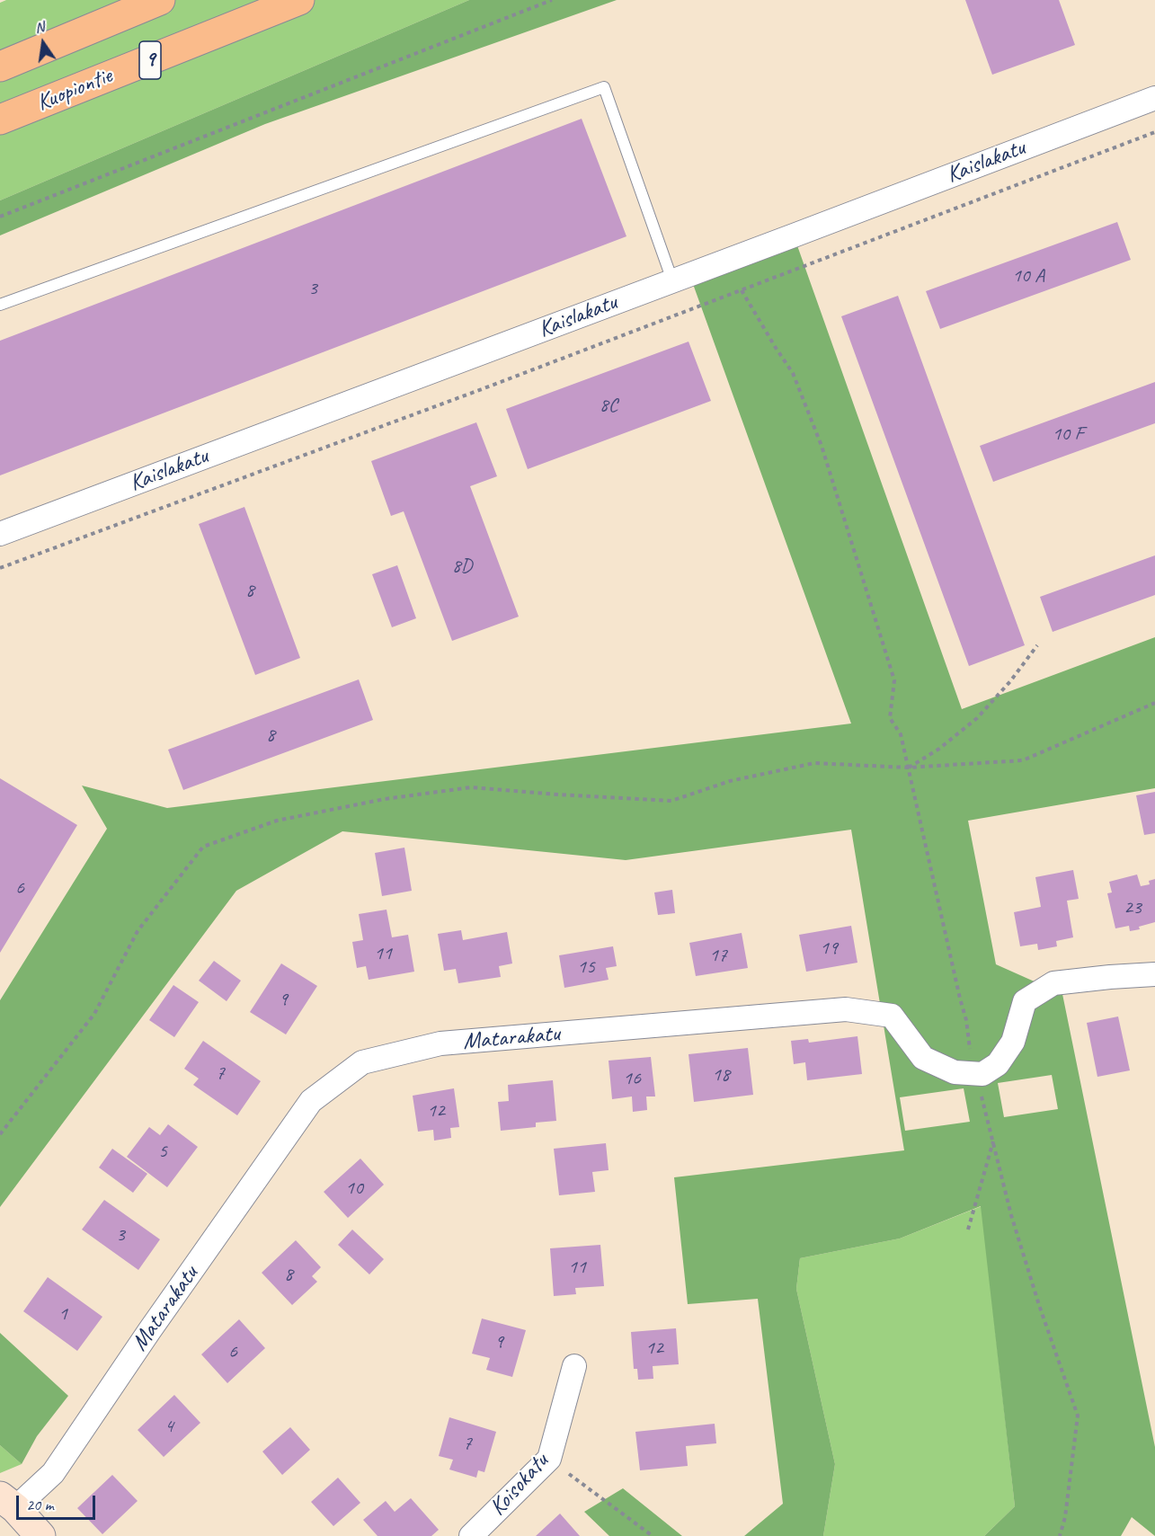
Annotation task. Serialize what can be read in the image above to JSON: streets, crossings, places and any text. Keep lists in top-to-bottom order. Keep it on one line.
{"streets":{"highway":["9","Kuopiontie"],"street":["Kaislakatu","Matarakatu","Koisokatu"]},"house_numbers":["10 A","3","8C","10 F","8D","8","8","6","23","19","11","17","15","9","7","18","16","12","5","10","3","11","8","1","9","12","6","4","7"],"scale_bar":"20 m","north":"top"}
